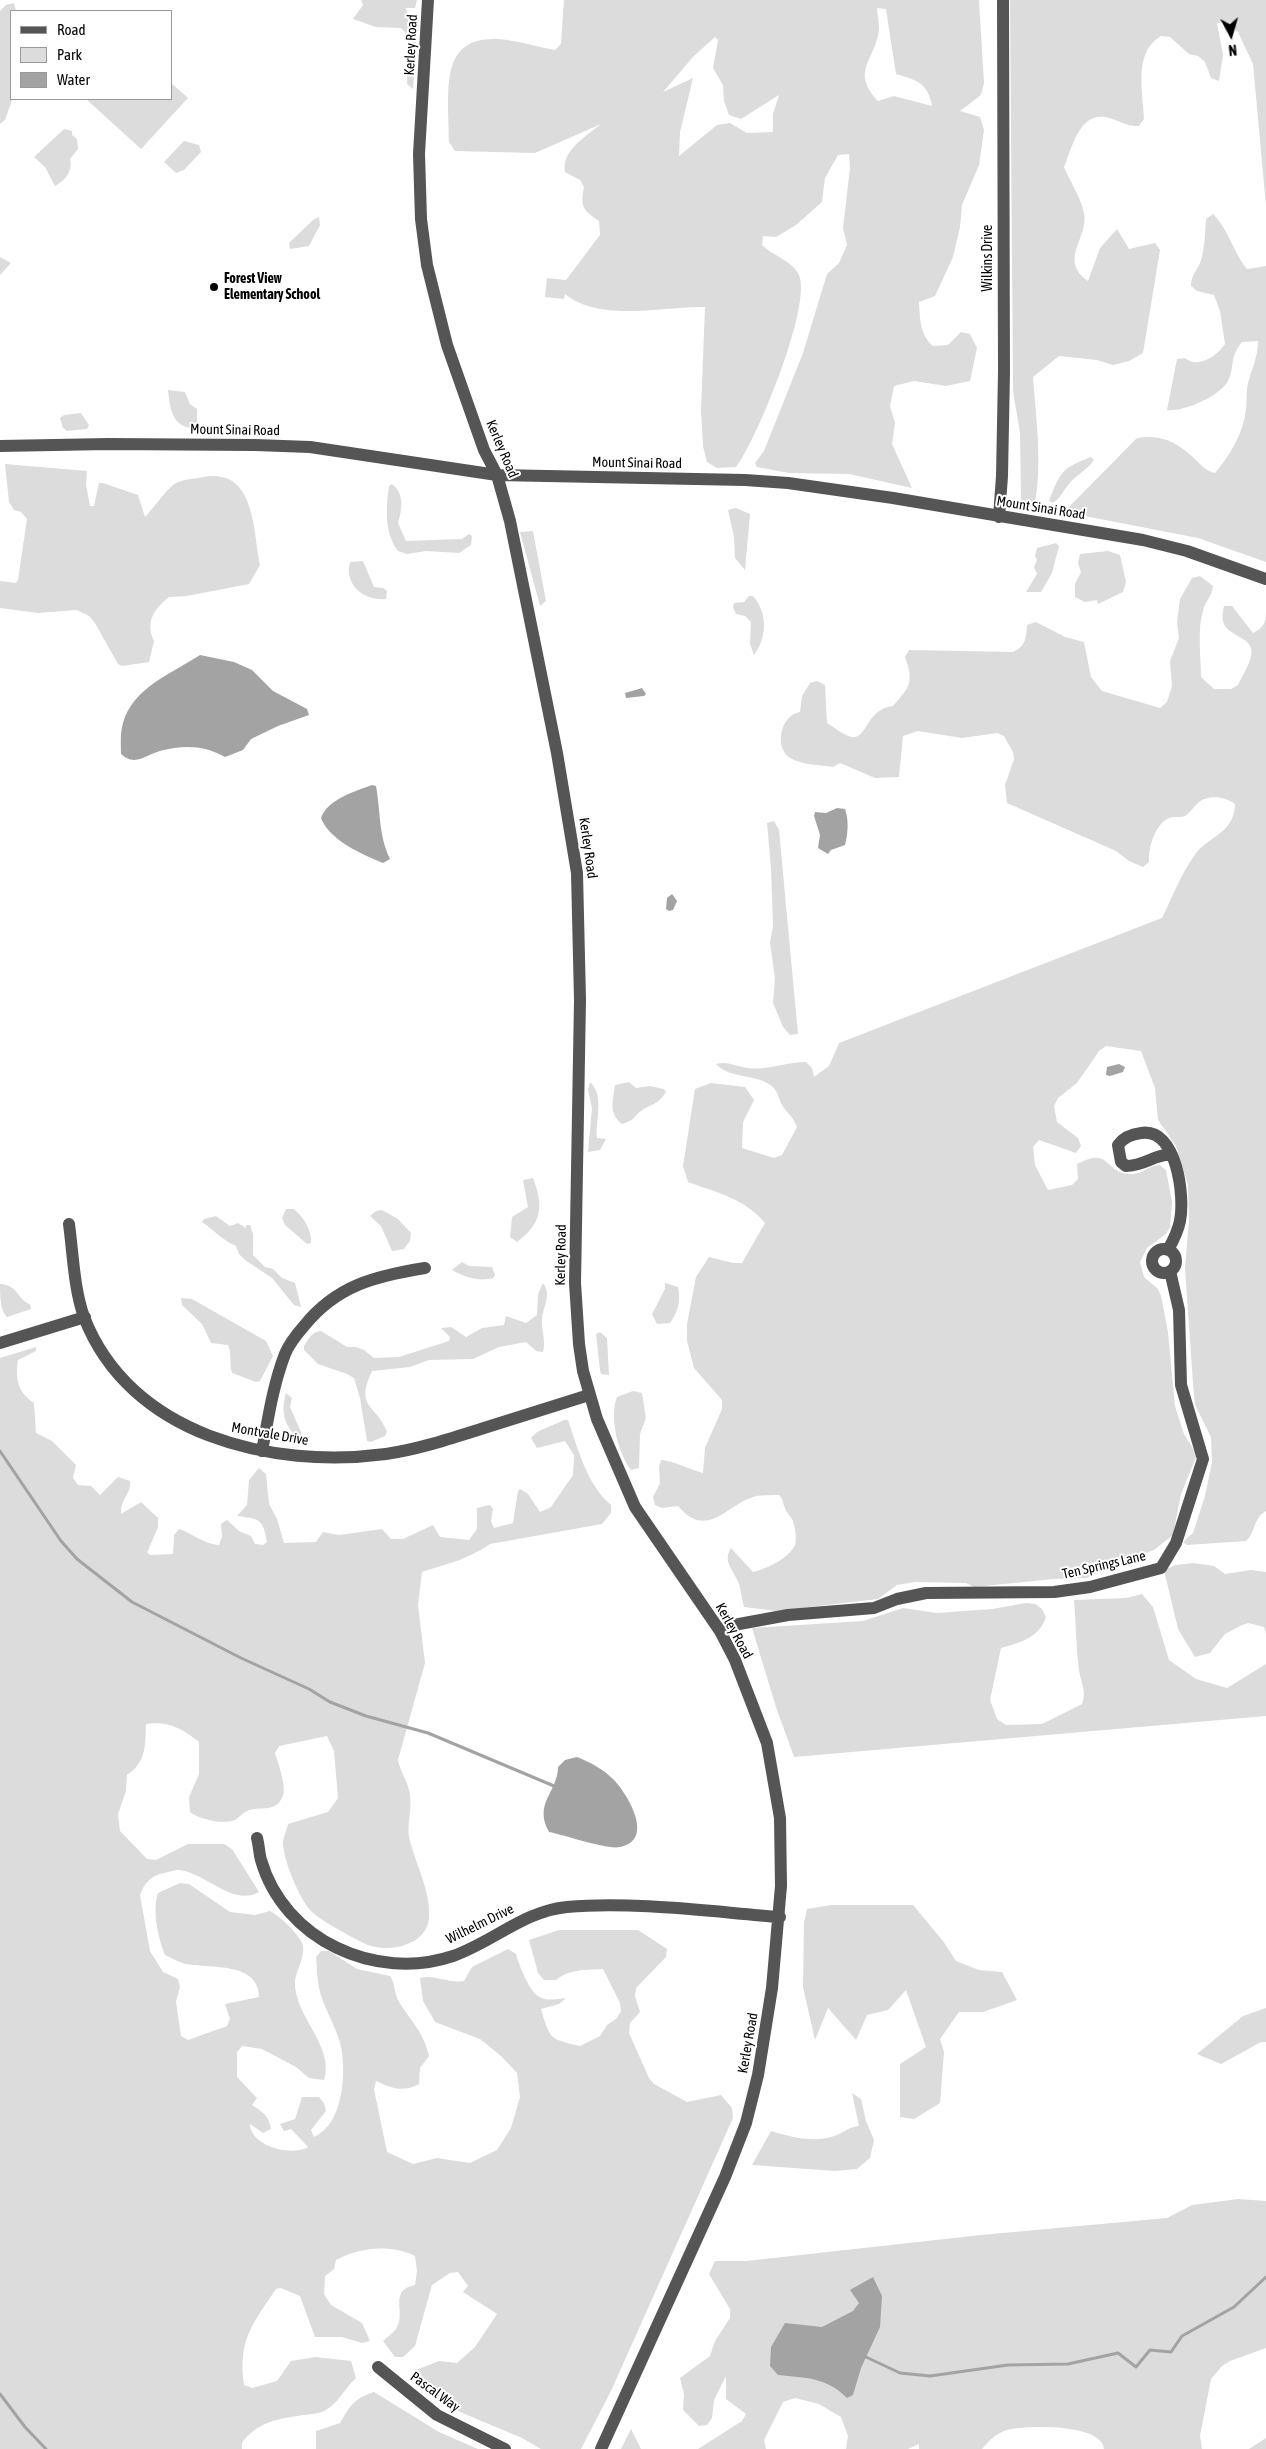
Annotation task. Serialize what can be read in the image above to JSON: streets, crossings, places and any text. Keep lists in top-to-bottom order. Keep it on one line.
{"streets":{"street":["Kerley Road","Wilkins Drive","Mount Sinai Road","Montvale Drive","Ten Springs Lane","Wilhelm Drive","Pascal Way"]},"crossings":[["Kerley Road","Mount Sinai Road"],["Kerley Road","Montvale Drive"],["Kerley Road","Ten Springs Lane"],["Kerley Road","Wilhelm Drive"],["Wilkins Drive","Mount Sinai Road"]],"places":["Forest View Elementary School"],"legend":["Road","Park","Water"],"north":"bottom"}
